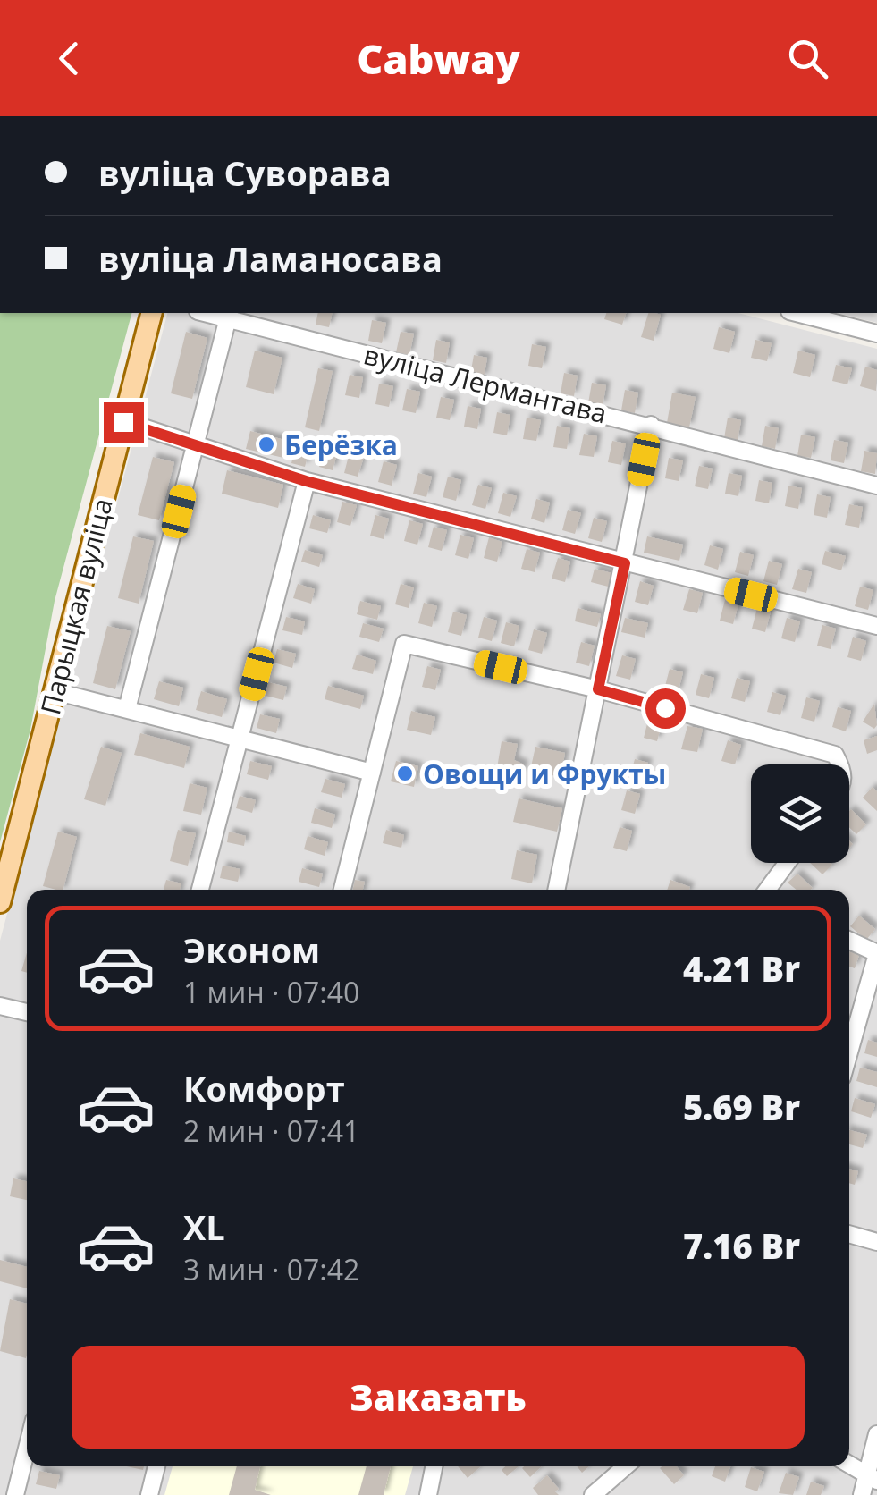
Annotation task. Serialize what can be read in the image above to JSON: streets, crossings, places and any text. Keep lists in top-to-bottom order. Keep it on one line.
{"streets":{"main road":["Парыцкая вуліца"],"street":["вуліца Лермантава"]},"places":["Берёзка","Овощи и Фрукты"],"page":{"header":"Cabway","banner":["вуліца Суворава","вуліца Ламаносава"],"list":[{"name":"Эконом","note":"1 мин · 07:40","value":"4.21 Br"},{"name":"Комфорт","note":"2 мин · 07:41","value":"5.69 Br"},{"name":"XL","note":"3 мин · 07:42","value":"7.16 Br"}],"buttons":"Заказать"}}
